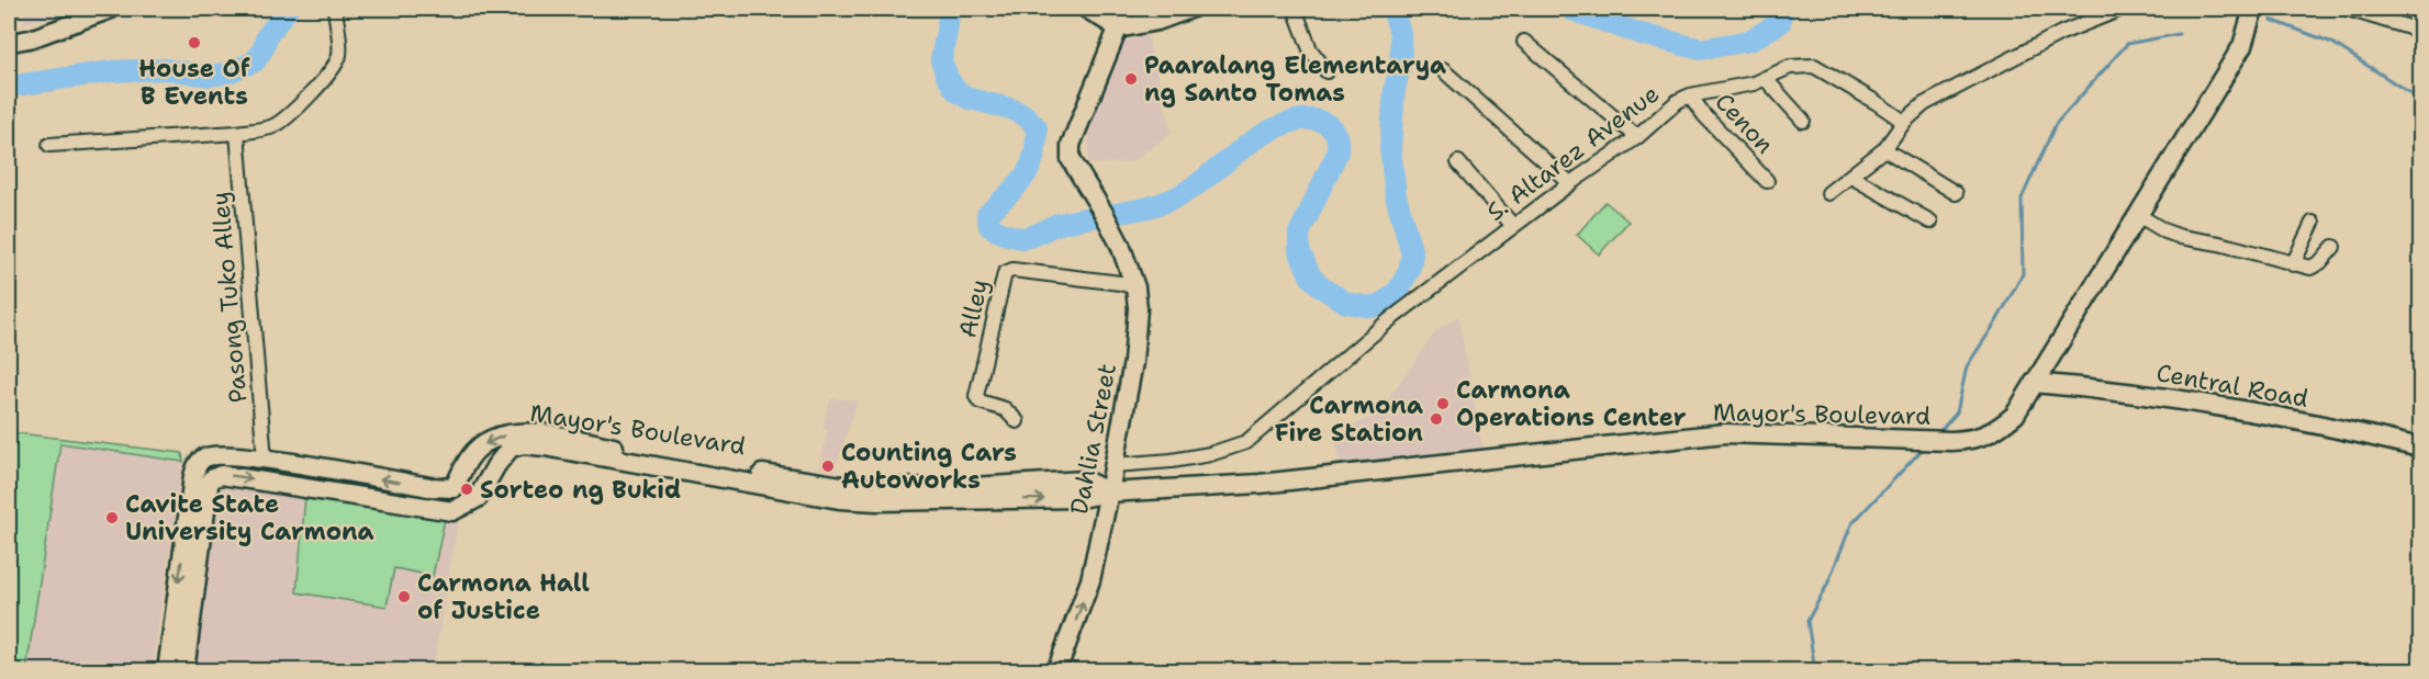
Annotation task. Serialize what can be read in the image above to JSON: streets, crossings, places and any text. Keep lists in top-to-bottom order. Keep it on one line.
{"streets":{"main road":["Central Road","Mayor's Boulevard","Dahlia Street"],"street":["Cenon","S. Altarez Avenue","Pasong Tuko Alley","Alley"]},"crossings":[["Cenon","S. Altarez Avenue"],["S. Altarez Avenue","Dahlia Street"],["Pasong Tuko Alley","Mayor's Boulevard"],["Alley","Dahlia Street"],["Central Road","Mayor's Boulevard"],["Mayor's Boulevard","Dahlia Street"]],"places":["House Of B Events","Paaralang Elementarya ng Santo Tomas","Carmona Operations Center","Carmona Fire Station","Counting Cars Autoworks","Sorteo ng Bukid","Cavite State University Carmona","Carmona Hall of Justice"]}
